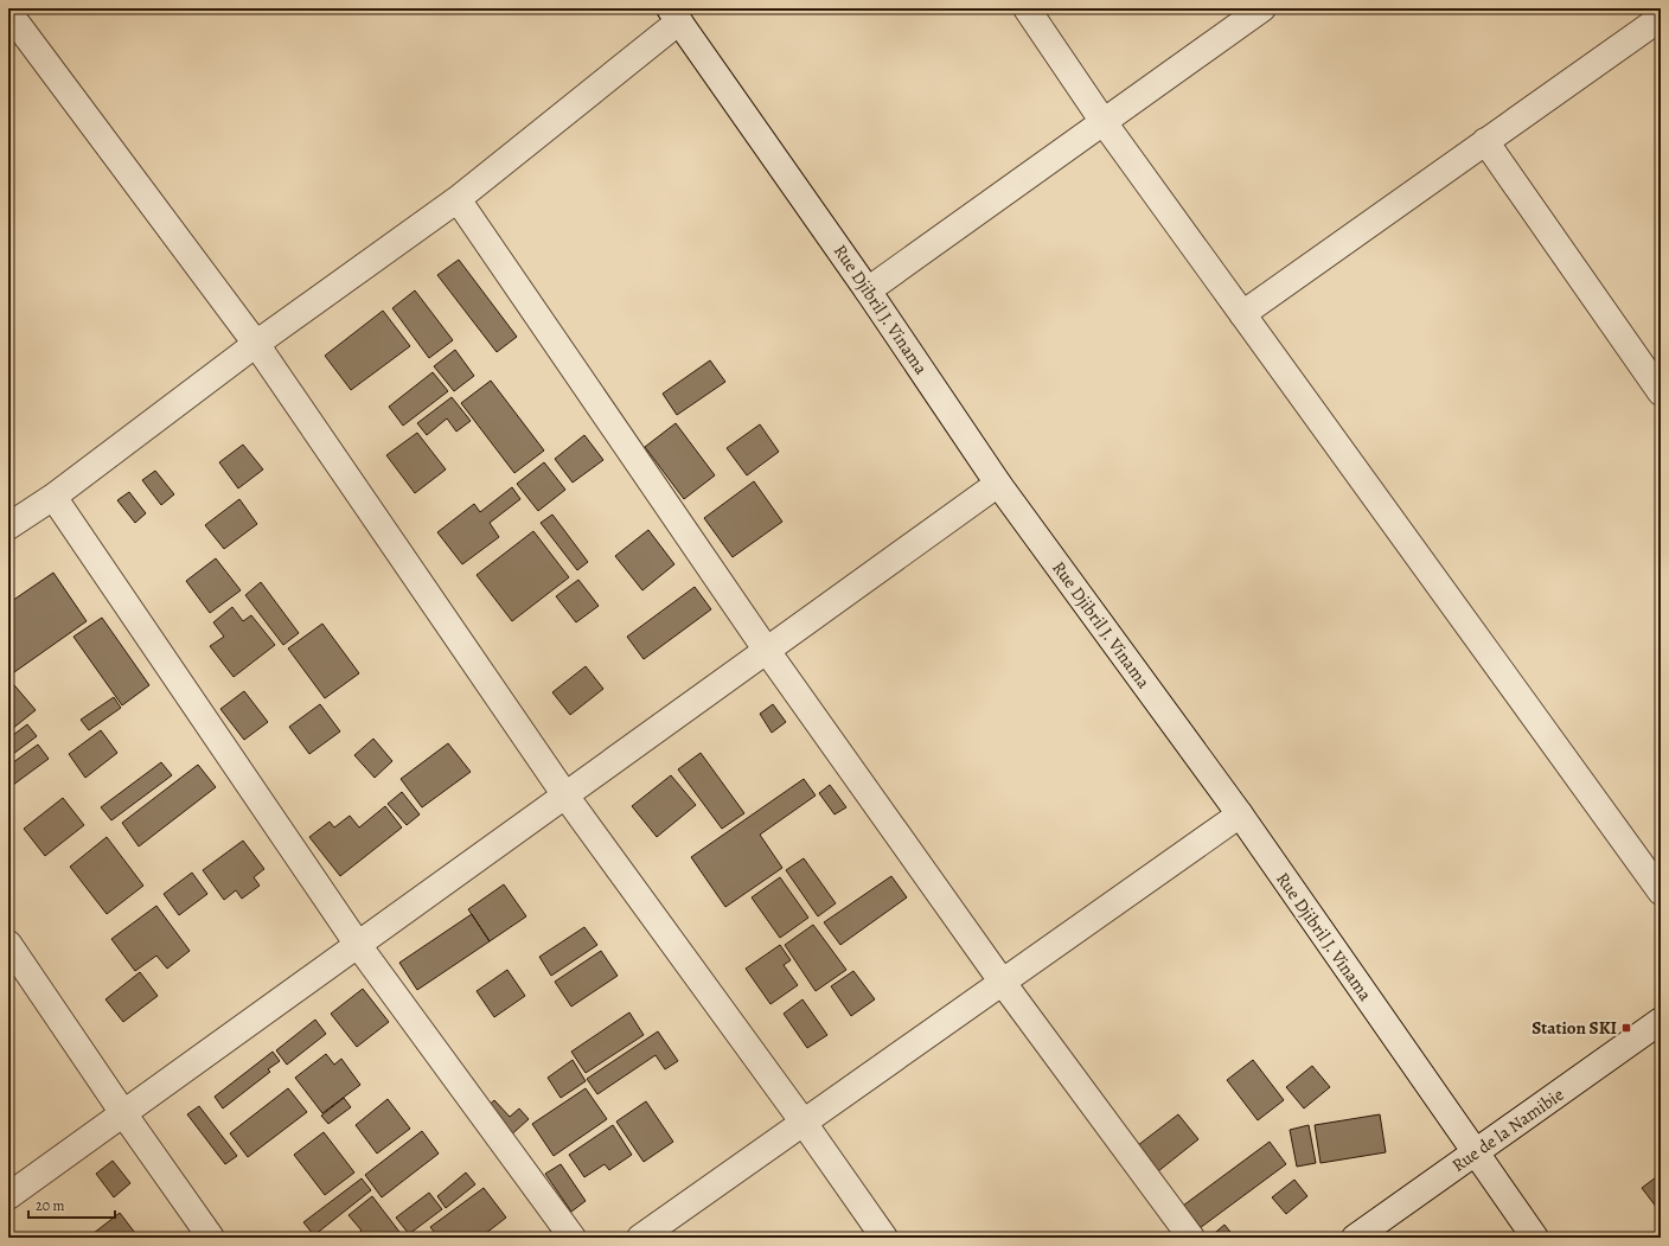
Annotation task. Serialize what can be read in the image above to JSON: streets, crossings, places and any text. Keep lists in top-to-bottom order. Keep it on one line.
{"streets":{"street":["Rue Djibril J. Vinama","Rue de la Namibie"]},"crossings":[["Rue Djibril J. Vinama","Rue de la Namibie"]],"places":{"transit":["Station SKI"]},"scale_bar":"20 m"}
